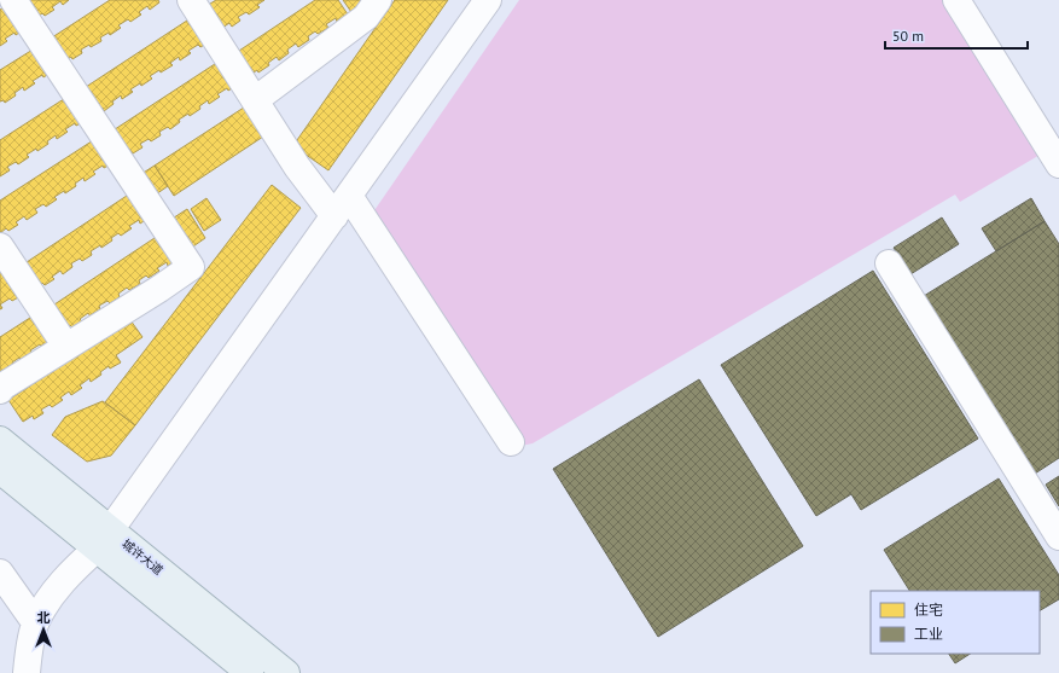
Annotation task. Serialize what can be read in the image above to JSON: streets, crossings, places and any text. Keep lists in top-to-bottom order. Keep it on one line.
{"streets":{"main road":["城许大道"]},"legend":["住宅","工业"],"scale_bar":"50 m","north":"top"}
